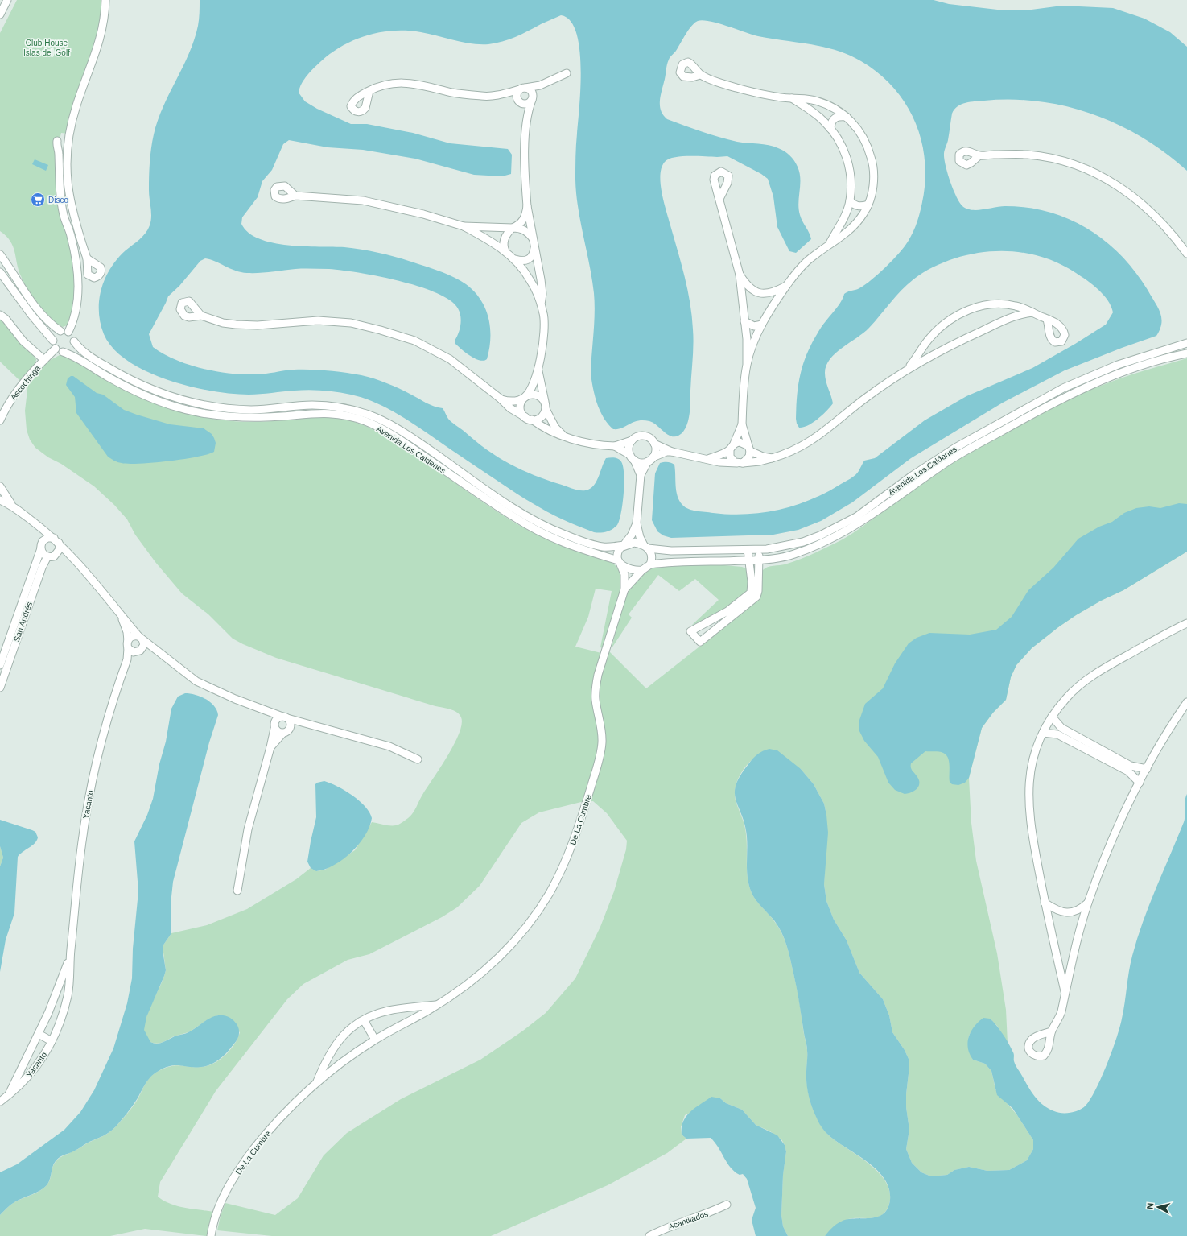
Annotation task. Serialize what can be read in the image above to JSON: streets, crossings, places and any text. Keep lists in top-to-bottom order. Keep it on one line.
{"streets":{"street":["Ascochinga","Avenida Los Caldenes","San Andrés","Yacanto","De La Cumbre","Acantilados"]},"crossings":[["Ascochinga","Avenida Los Caldenes"]],"parks":["Club House Islas del Golf"],"places":{"supermarket":["Disco"]},"north":"left"}
